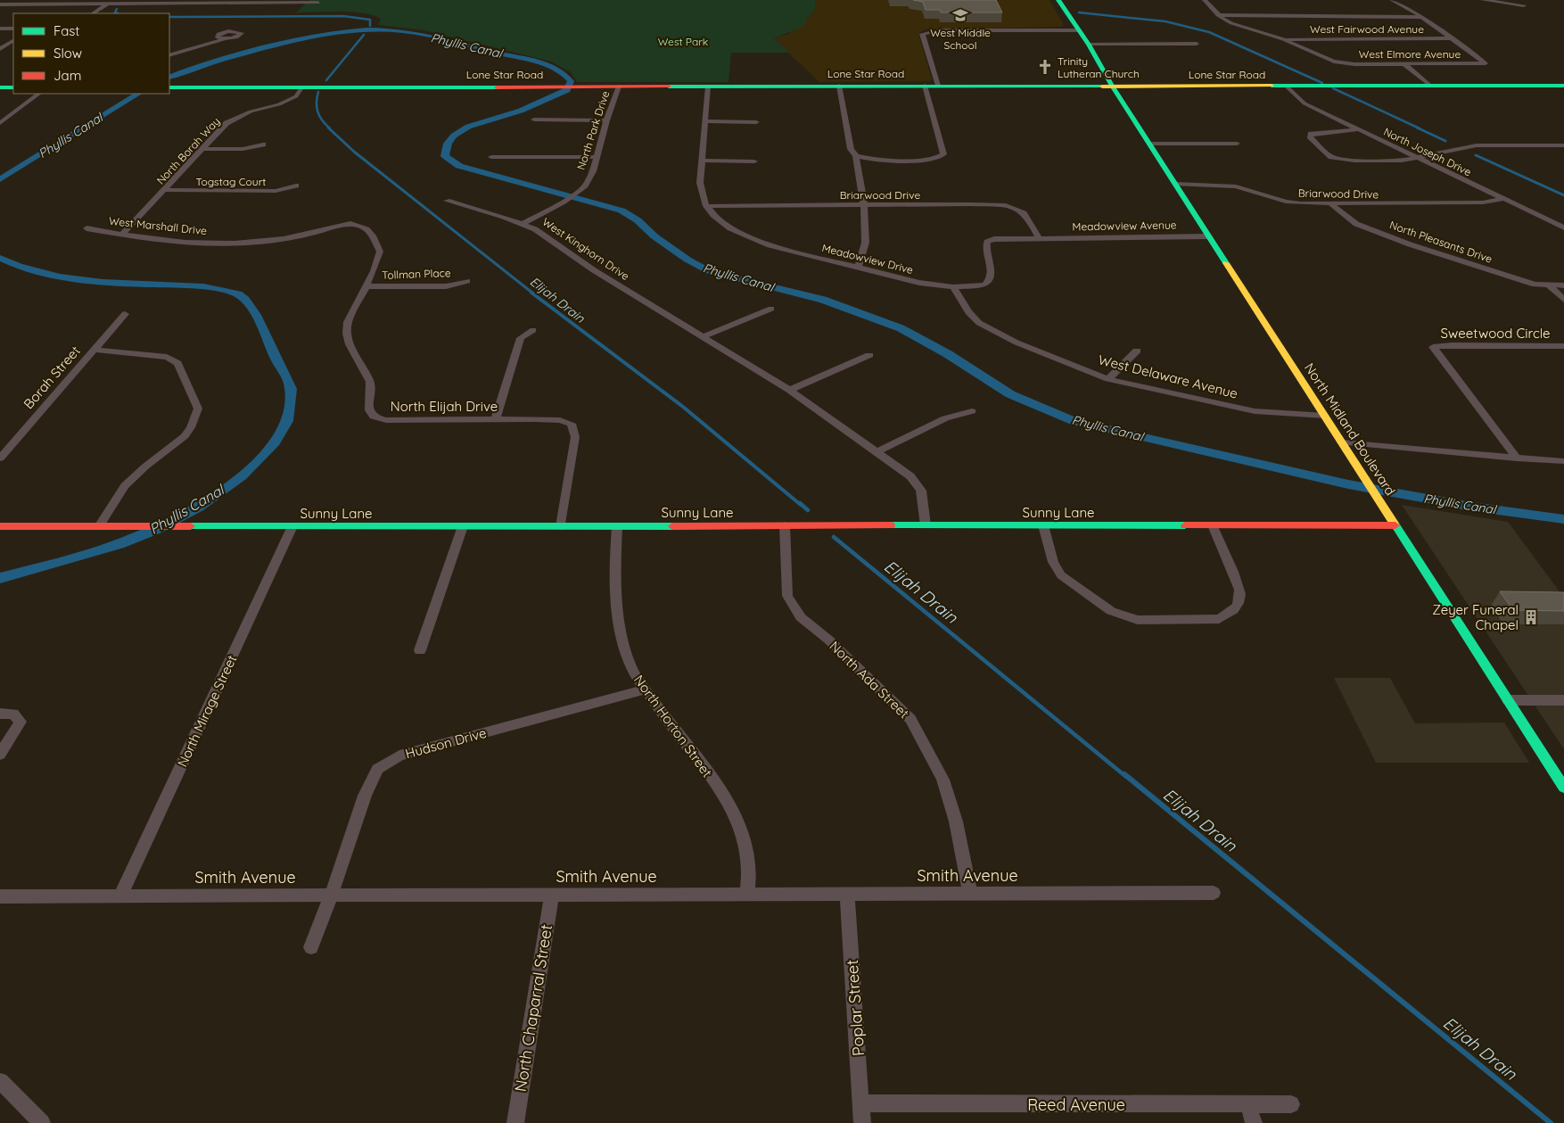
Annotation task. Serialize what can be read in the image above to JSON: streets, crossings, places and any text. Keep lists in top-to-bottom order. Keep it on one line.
{"streets":{"street":["West Fairwood Avenue","West Elmore Avenue","Lone Star Road","North Park Drive","North Borah Way","North Joseph Drive","Togstag Court","Briarwood Drive","West Marshall Drive","Meadowview Avenue","North Pleasants Drive","West Kinghorn Drive","Meadowview Drive","Tollman Place","Sweetwood Circle","West Delaware Avenue","Borah Street","North Elijah Drive","North Midland Boulevard","Sunny Lane","North Ada Street","North Mirage Street","North Horton Street","Hudson Drive","Smith Avenue","North Chaparral Street","Poplar Street","Reed Avenue"]},"crossings":[["West Fairwood Avenue","West Elmore Avenue"],["Lone Star Road","North Park Drive"],["Lone Star Road","North Borah Way"],["Lone Star Road","North Joseph Drive"],["Lone Star Road","Meadowview Drive"],["Lone Star Road","North Midland Boulevard"],["North Park Drive","West Kinghorn Drive"],["North Borah Way","Togstag Court"],["North Borah Way","West Marshall Drive"],["North Joseph Drive","Briarwood Drive"],["Briarwood Drive","Meadowview Avenue"],["Briarwood Drive","North Pleasants Drive"],["Briarwood Drive","Meadowview Drive"],["Briarwood Drive","North Midland Boulevard"],["West Marshall Drive","North Elijah Drive"],["Meadowview Avenue","Meadowview Drive"],["Meadowview Avenue","North Midland Boulevard"],["West Kinghorn Drive","Sunny Lane"],["Meadowview Drive","West Delaware Avenue"],["Tollman Place","North Elijah Drive"],["West Delaware Avenue","North Midland Boulevard"],["North Elijah Drive","Sunny Lane"],["North Midland Boulevard","Sunny Lane"],["Sunny Lane","North Ada Street"],["Sunny Lane","North Mirage Street"],["Sunny Lane","North Horton Street"],["North Ada Street","Smith Avenue"],["North Mirage Street","Smith Avenue"],["North Horton Street","Hudson Drive"],["North Horton Street","Smith Avenue"],["Hudson Drive","Smith Avenue"],["Smith Avenue","North Chaparral Street"],["Smith Avenue","Poplar Street"],["Poplar Street","Reed Avenue"]],"water":["Phyllis Canal","Elijah Drain"],"parks":["West Park"],"places":{"school or university":["West Middle School"],"church":["Trinity Lutheran Church"],"building":["Zeyer Funeral Chapel"]},"legend":["Fast","Slow","Jam"]}
